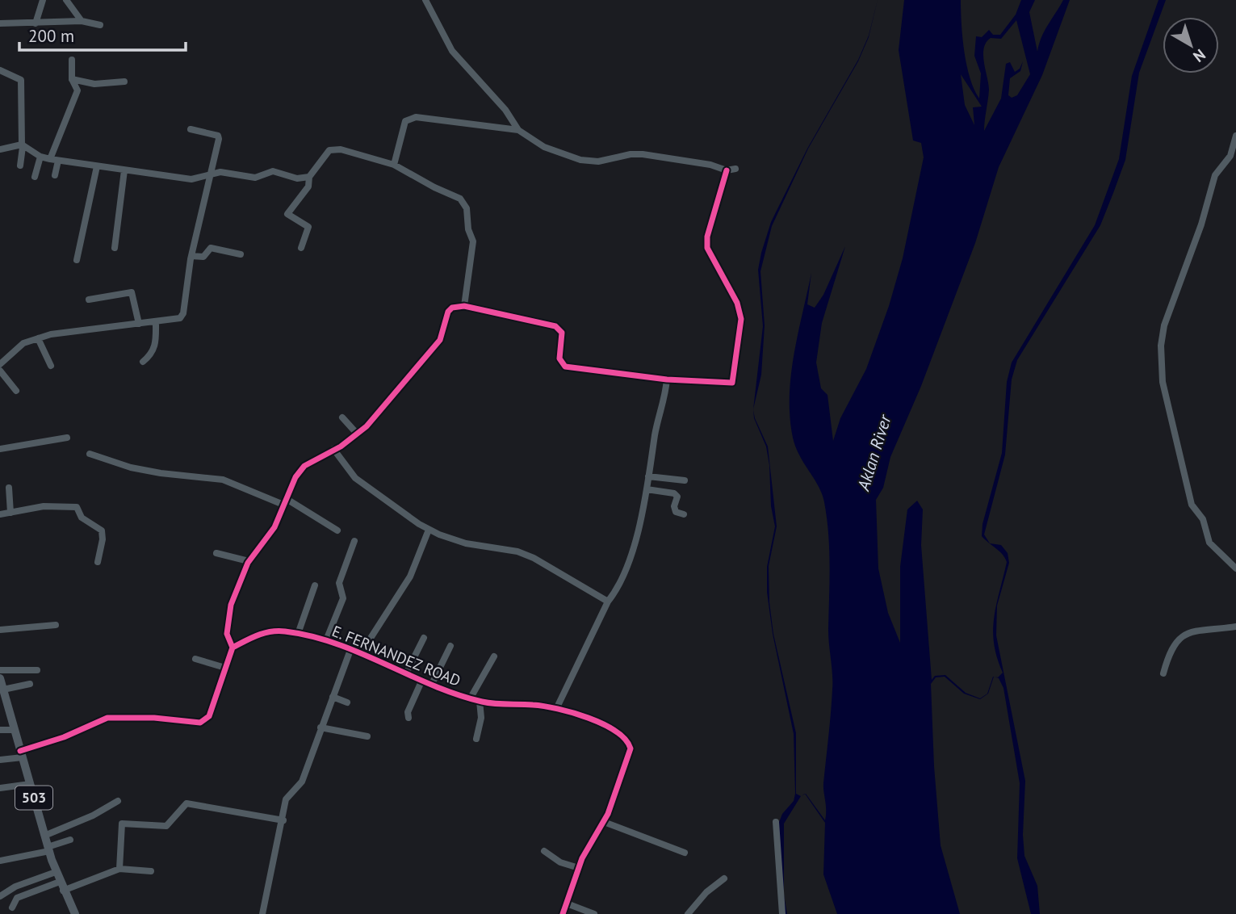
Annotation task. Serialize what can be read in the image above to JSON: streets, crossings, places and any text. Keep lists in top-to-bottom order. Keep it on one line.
{"streets":{"main road":["503"],"street":["E. FERNANDEZ ROAD"]},"water":["Aklan River"],"scale_bar":"200 m","north":"bottom right"}
